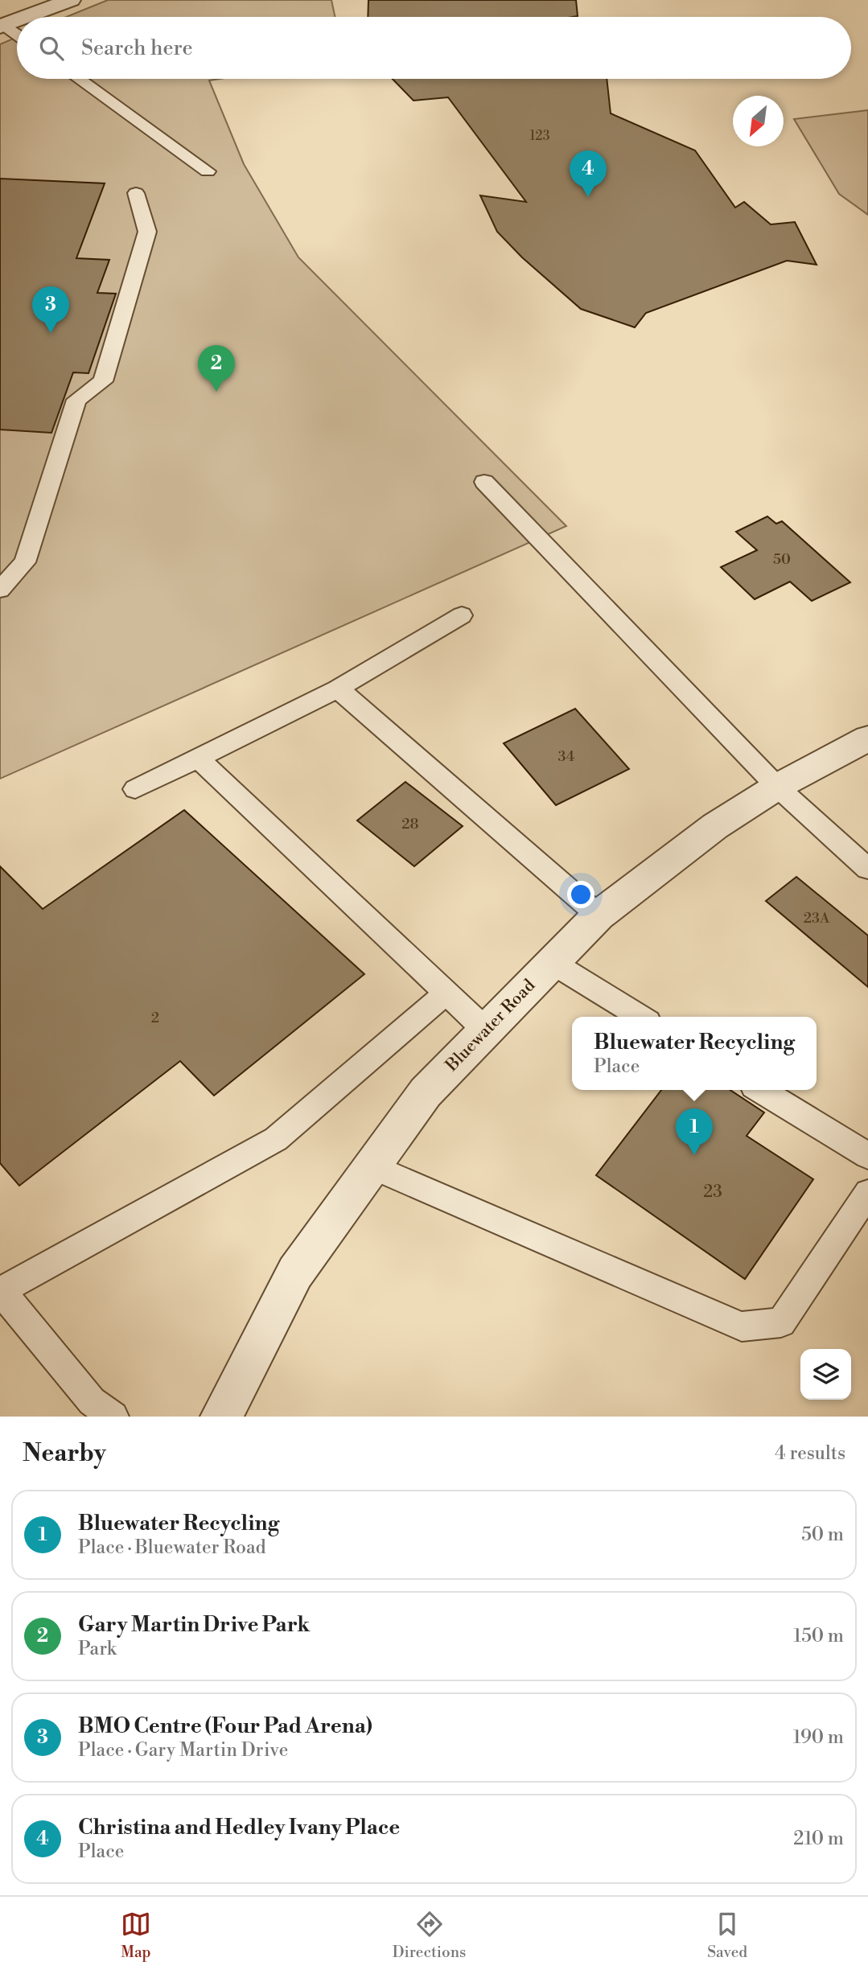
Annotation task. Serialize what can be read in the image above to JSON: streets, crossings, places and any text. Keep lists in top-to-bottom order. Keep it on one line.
{"streets":{"street":["Bluewater Road"]},"house_numbers":["123","50","34","28","23A","2","23"],"north":"bottom left","page":{"search":"Search here","pins":["4","3","2","1"],"popup":["Bluewater Recycling","Place"],"heading":["Nearby","4 results"],"list":[{"mark":"1","name":"Bluewater Recycling","note":"Place · Bluewater Road","value":"50 m"},{"mark":"2","name":"Gary Martin Drive Park","note":"Park","value":"150 m"},{"mark":"3","name":"BMO Centre (Four Pad Arena)","note":"Place · Gary Martin Drive","value":"190 m"},{"mark":"4","name":"Christina and Hedley Ivany Place","note":"Place","value":"210 m"}],"nav":["Map","Directions","Saved"]}}
